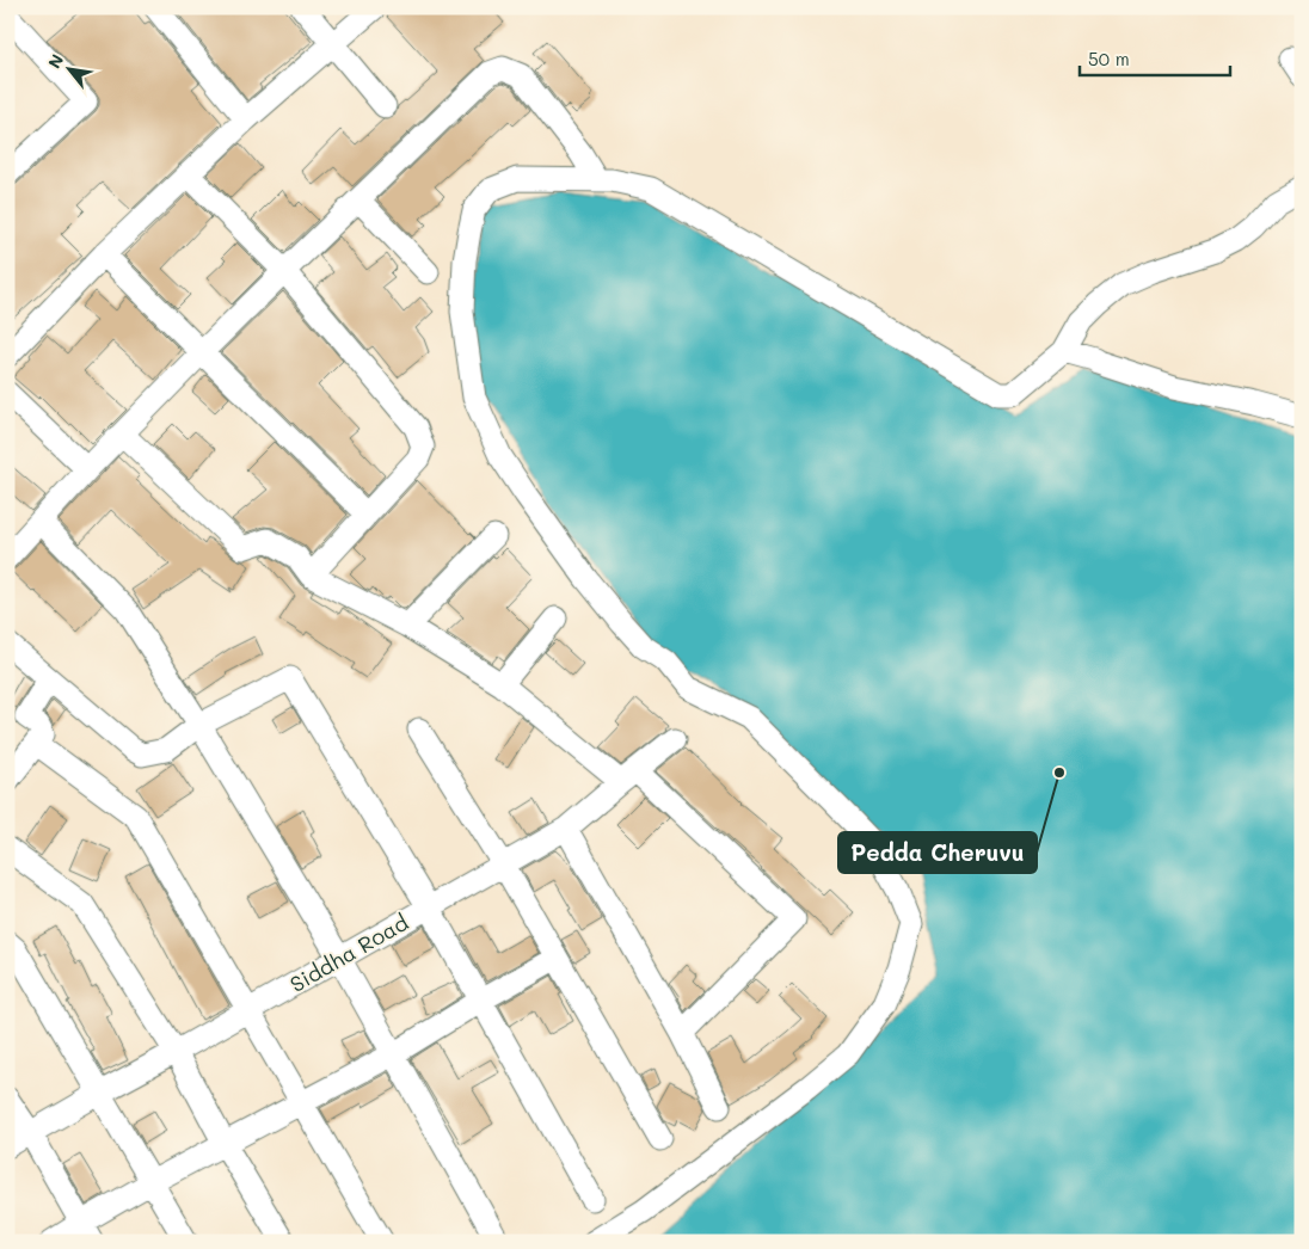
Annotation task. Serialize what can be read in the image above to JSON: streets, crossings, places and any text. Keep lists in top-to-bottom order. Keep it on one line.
{"streets":{"street":["Siddha Road"]},"places":["Pedda Cheruvu"],"scale_bar":"50 m","north":"top left"}
